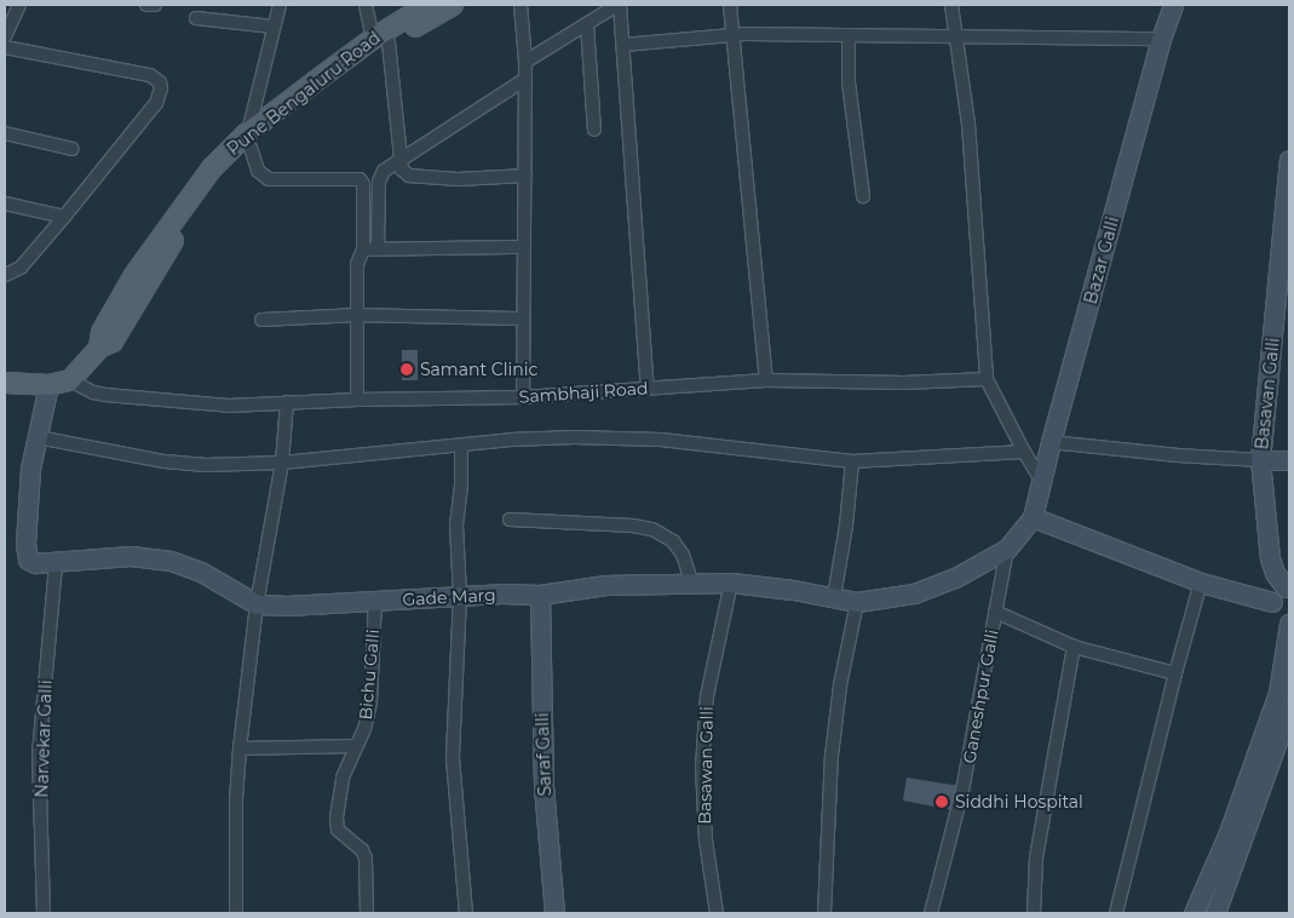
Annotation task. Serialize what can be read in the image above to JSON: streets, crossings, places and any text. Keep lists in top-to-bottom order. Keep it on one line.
{"streets":{"main road":["Pune Bengaluru Road"],"street":["Bazar Galli","Sambhaji Road","Basavan Galli","Gade Marg","Bichu Galli","Ganeshpur Galli","Narvekar Galli","Saraf Galli","Basawan Galli"]},"crossings":[["Bazar Galli","Gade Marg"],["Gade Marg","Bichu Galli"],["Gade Marg","Ganeshpur Galli"],["Gade Marg","Narvekar Galli"],["Gade Marg","Saraf Galli"],["Gade Marg","Basawan Galli"]],"places":["Samant Clinic","Siddhi Hospital"]}
